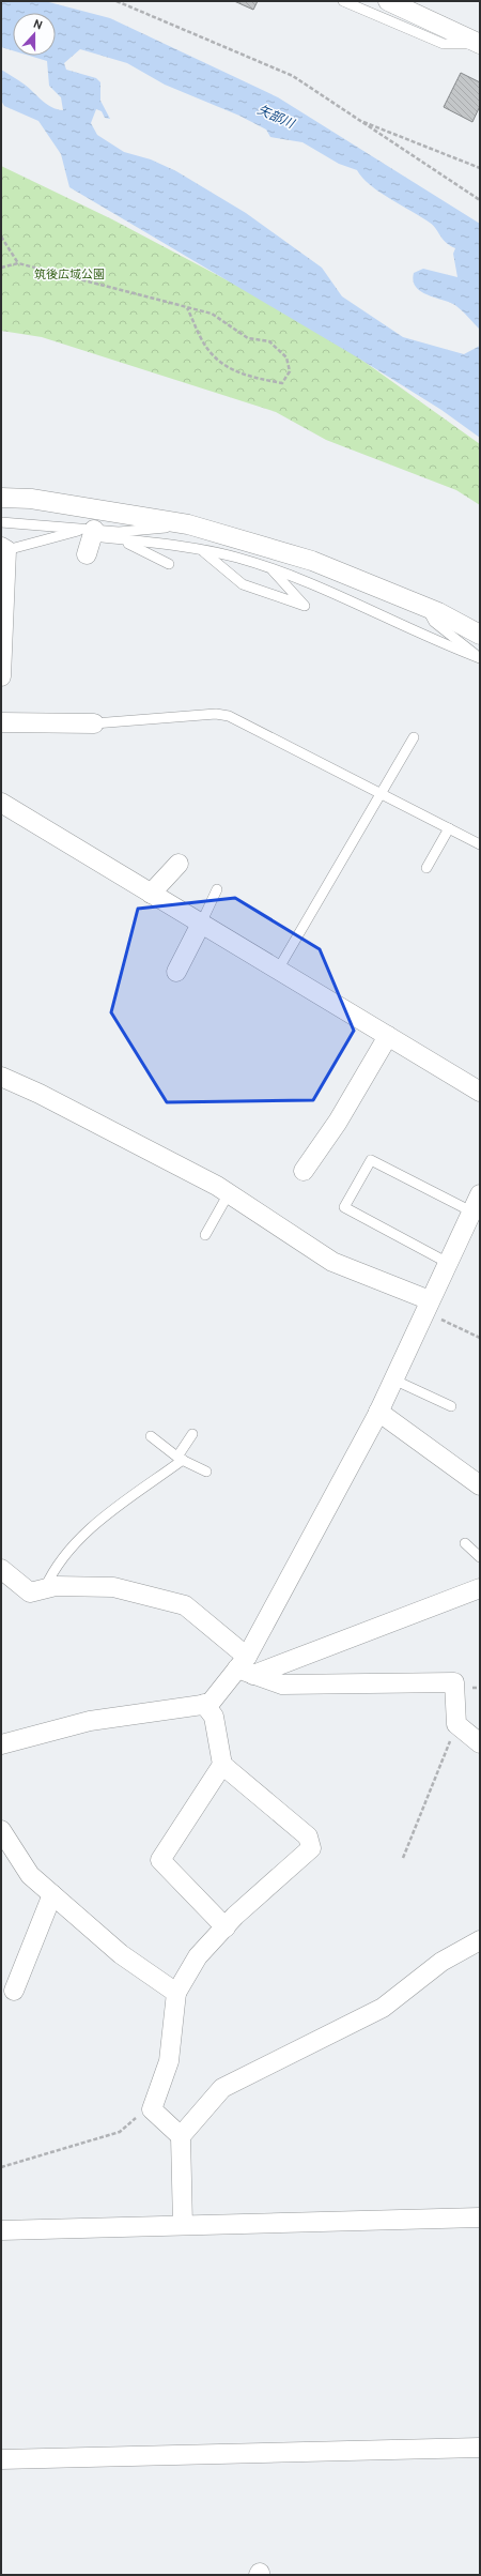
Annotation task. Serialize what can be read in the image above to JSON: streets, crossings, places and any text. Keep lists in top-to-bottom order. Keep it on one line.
{"water":["矢部川"],"parks":["筑後広域公園"],"north":"top"}
